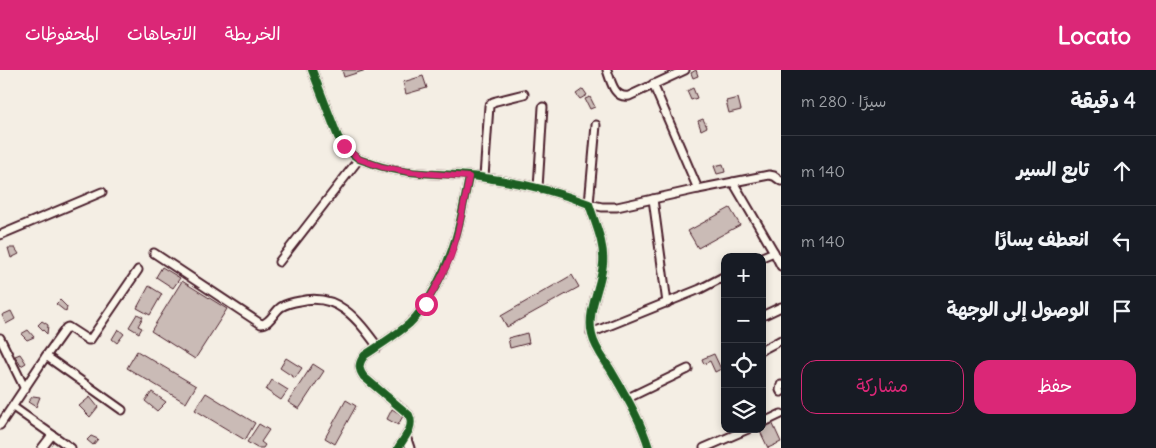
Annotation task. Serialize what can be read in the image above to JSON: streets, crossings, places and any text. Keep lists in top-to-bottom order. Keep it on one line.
{"page":{"header":"Locato","nav":["الخريطة","الاتجاهات","المحفوظات"],"heading":["4 دقيقة","سيرًا · 280 m"],"list":[["تابع السير","140 m"],["انعطف يسارًا","140 m"],"الوصول إلى الوجهة"],"map_buttons":["+","−"],"buttons":["حفظ","مشاركة"]}}
